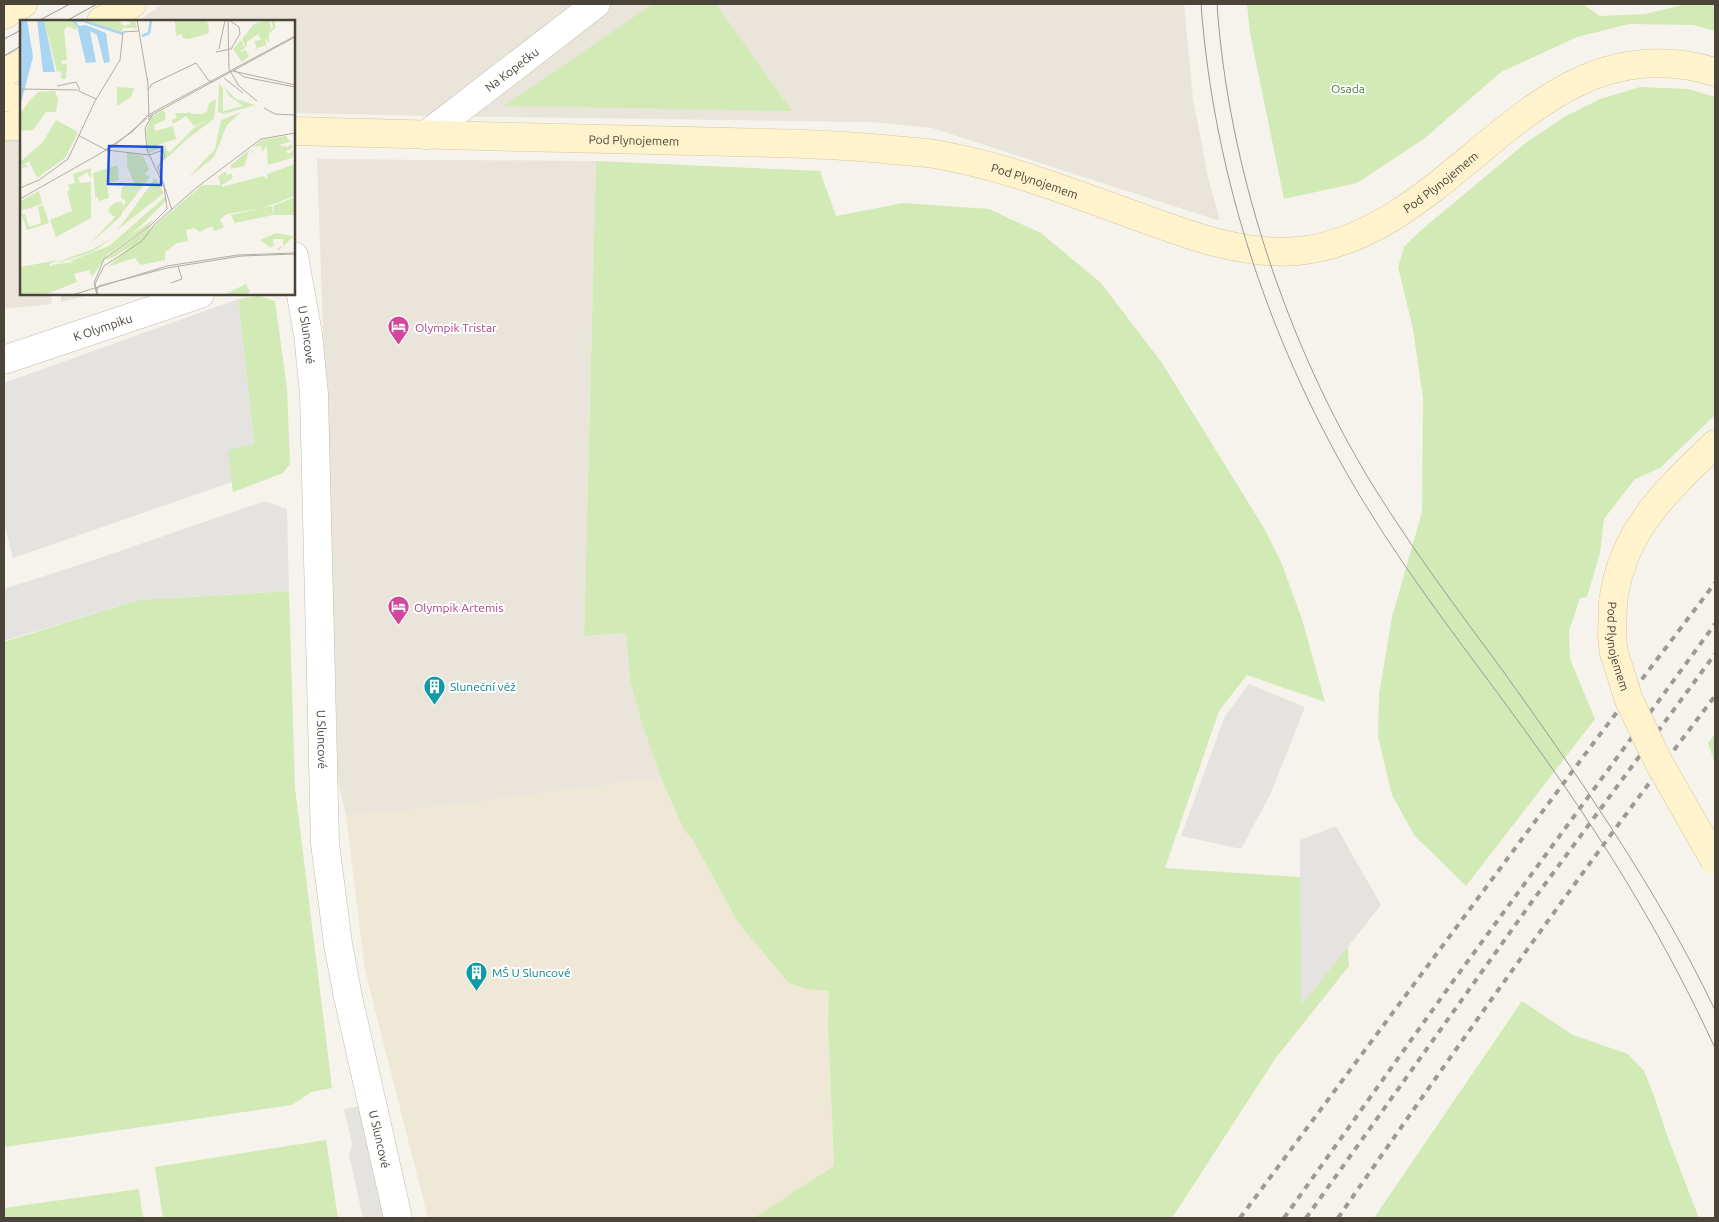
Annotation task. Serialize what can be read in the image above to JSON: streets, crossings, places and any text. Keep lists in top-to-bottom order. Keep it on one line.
{"streets":{"main road":["Pod Plynojemem"],"street":["Na Kopečku","K Olympiku","U Sluncové"]},"crossings":[["Na Kopečku","Pod Plynojemem"]],"parks":["Osada"],"places":{"hotel":["Olympik Tristar","Olympik Artemis"],"building":["Sluneční věž","MŠ U Sluncové"]}}
